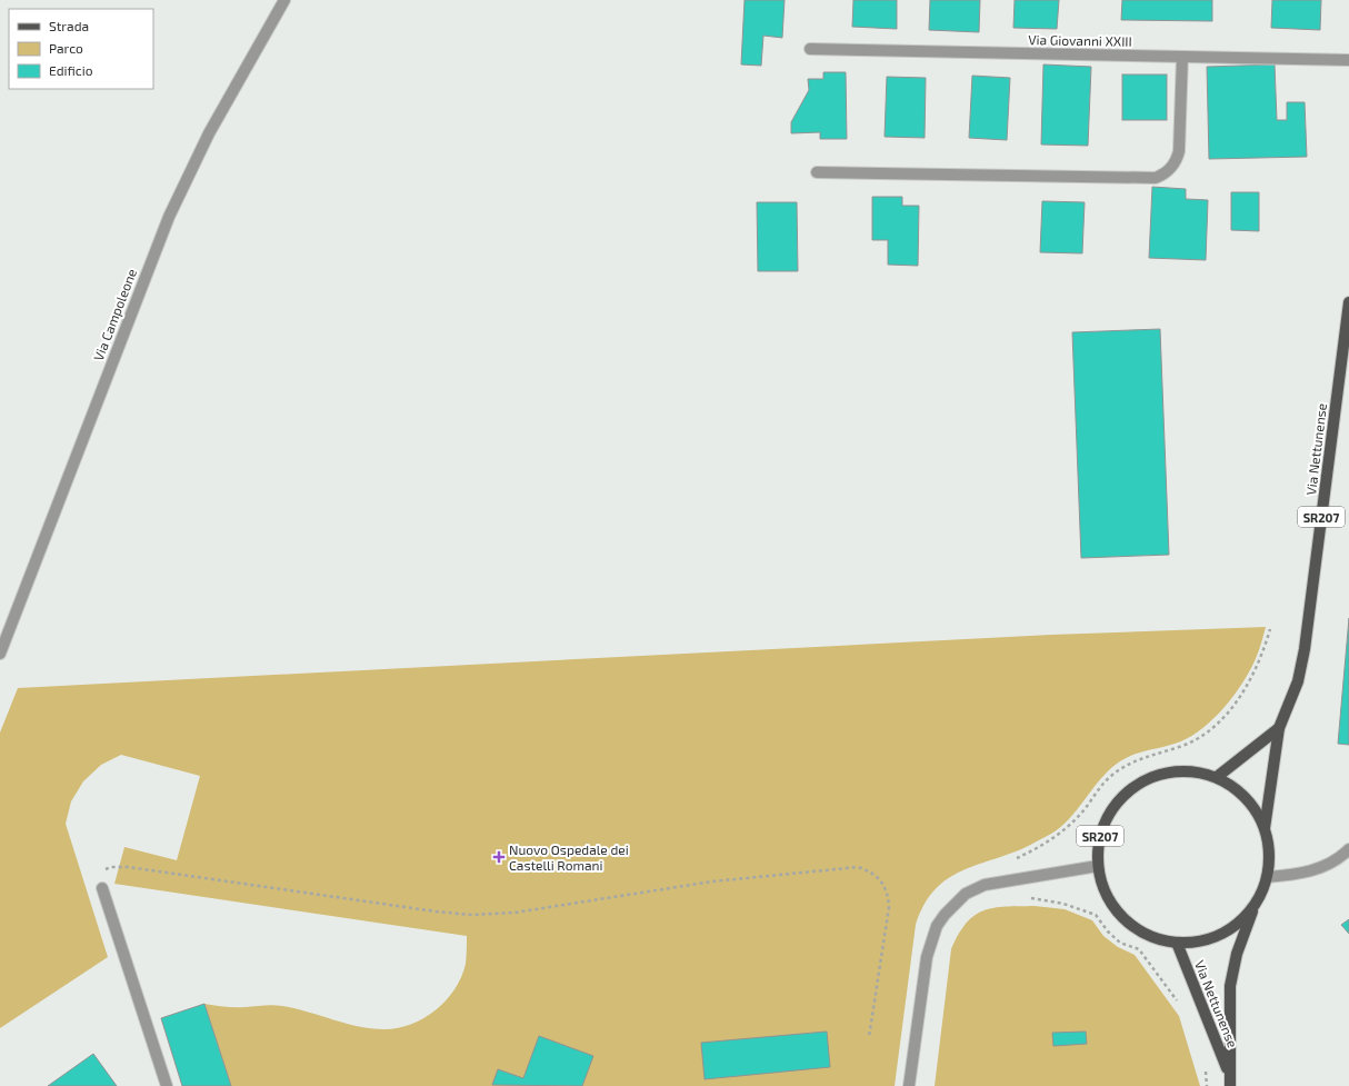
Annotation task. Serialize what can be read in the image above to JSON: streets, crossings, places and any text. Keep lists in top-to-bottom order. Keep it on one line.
{"streets":{"main road":["Via Nettunense","SR207"],"street":["Via Giovanni XXIII","Via Campoleone"]},"crossings":[["Via Nettunense","SR207"]],"places":{"health":["Nuovo Ospedale dei Castelli Romani"]},"legend":["Strada","Parco","Edificio"]}
